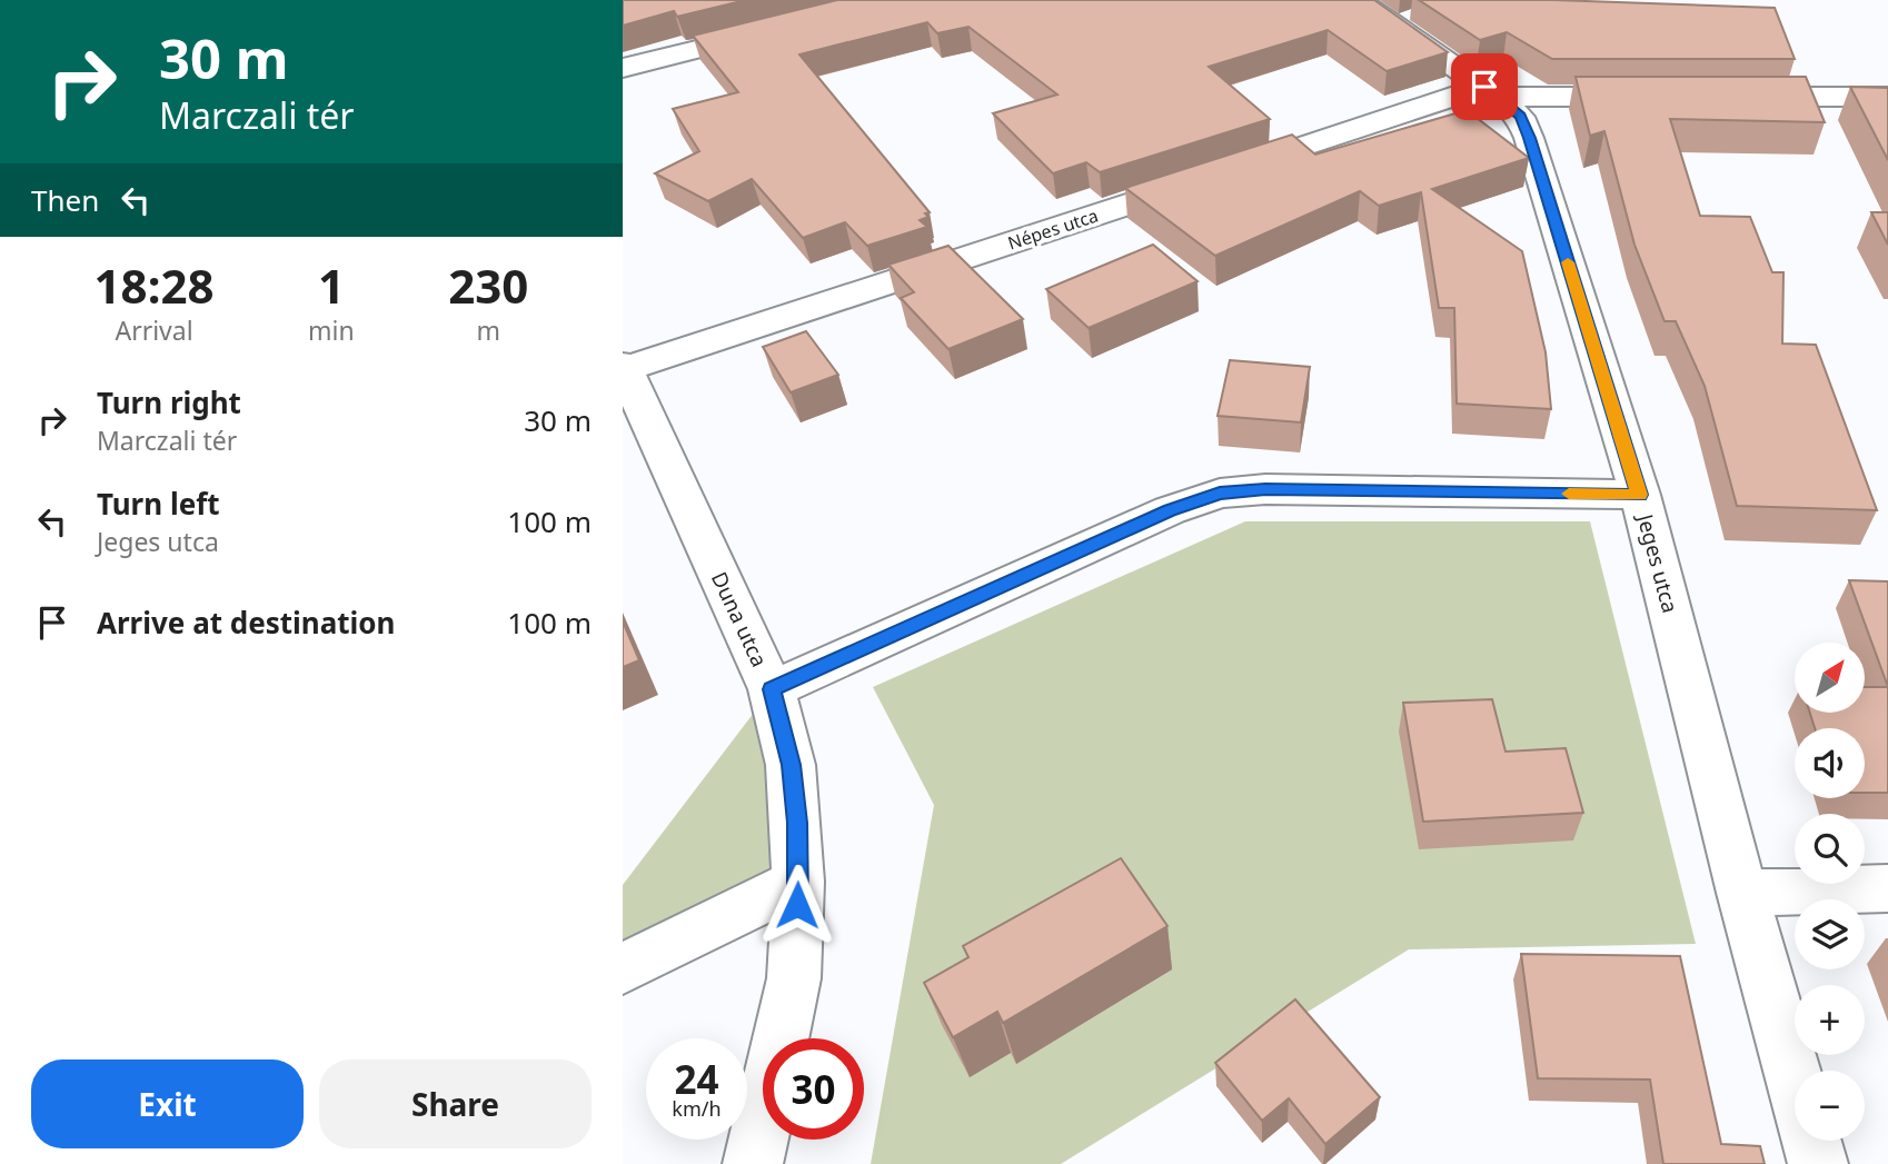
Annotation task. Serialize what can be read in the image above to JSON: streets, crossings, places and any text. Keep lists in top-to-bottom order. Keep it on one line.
{"streets":{"street":["Népes utca","Jeges utca","Duna utca"]},"crossings":[["Népes utca","Jeges utca"],["Népes utca","Duna utca"]],"north":"top right","page":{"turn":["30 m","Marczali tér"],"then":"Then","eta":["18:28","Arrival","1","min","230","m"],"list":[{"name":"Turn right","note":"Marczali tér","value":"30 m"},{"name":"Turn left","note":"Jeges utca","value":"100 m"},{"name":"Arrive at destination","value":"100 m"}],"map_buttons":["+","−"],"speed":"24 km/h","limit":"30","buttons":["Exit","Share"]}}
